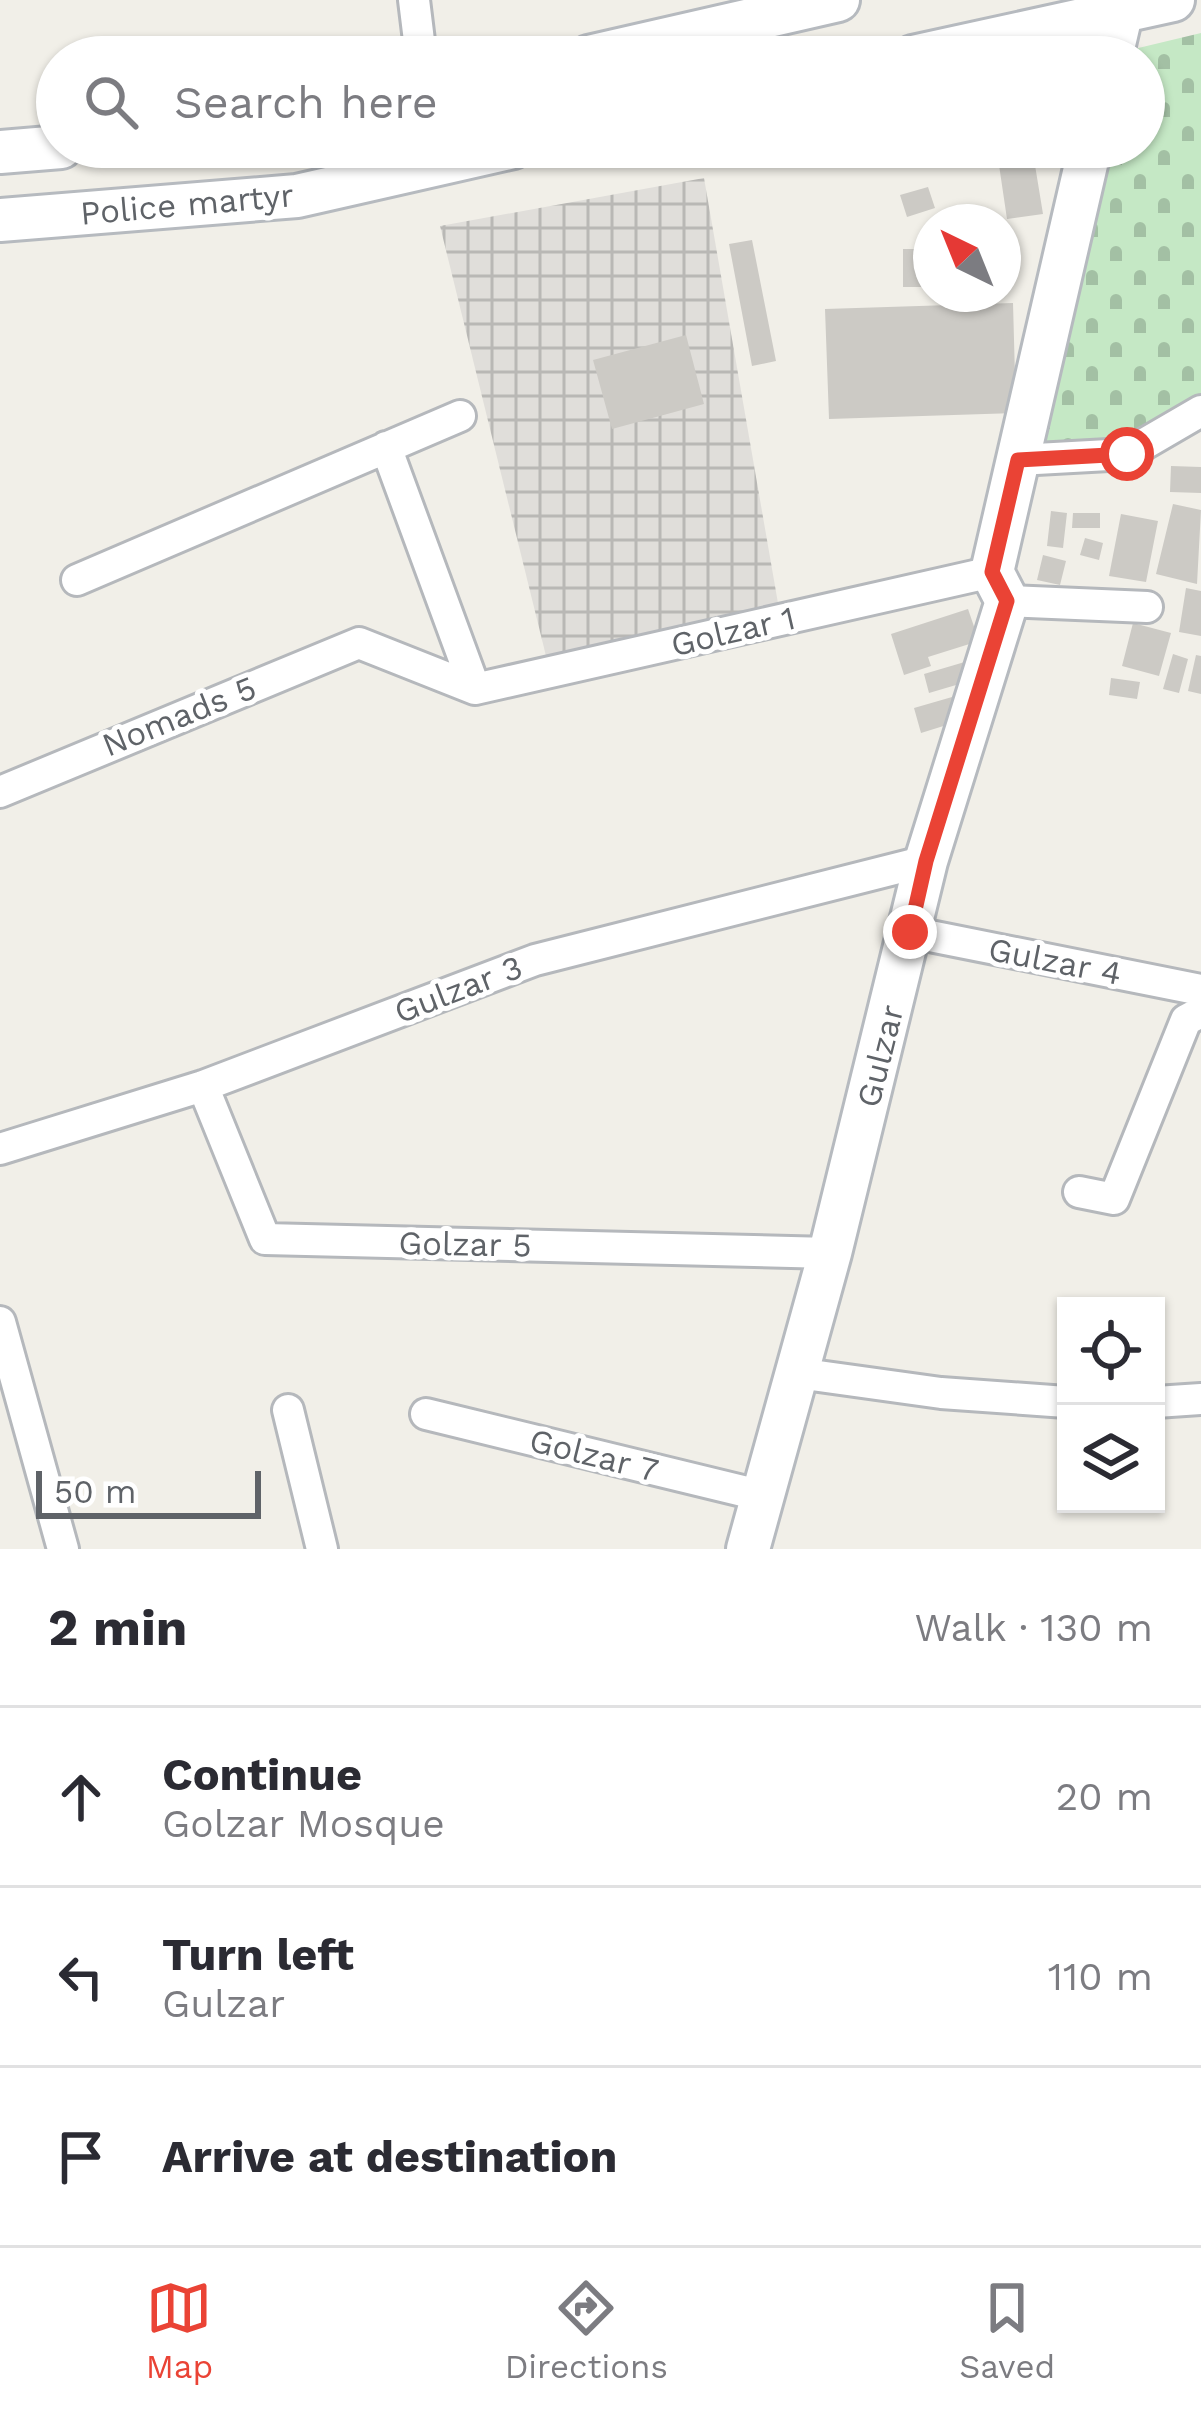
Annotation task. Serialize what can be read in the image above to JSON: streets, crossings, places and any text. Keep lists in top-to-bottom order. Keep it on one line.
{"streets":{"street":["Police martyr","Golzar 1","Nomads 5","Gulzar 4","Gulzar 3","Gulzar","Golzar 5","Golzar 7"]},"crossings":[["Golzar 1","Nomads 5"],["Golzar 1","Gulzar"],["Gulzar 4","Gulzar"],["Gulzar 3","Gulzar"],["Gulzar 3","Golzar 5"],["Gulzar","Golzar 5"],["Gulzar","Golzar 7"]],"scale_bar":"50 m","north":"top left","page":{"search":"Search here","scale":"50 m","heading":["2 min","Walk · 130 m"],"list":[["Continue","Golzar Mosque","20 m"],["Turn left","Gulzar","110 m"],"Arrive at destination"],"nav":["Map","Directions","Saved"]}}
